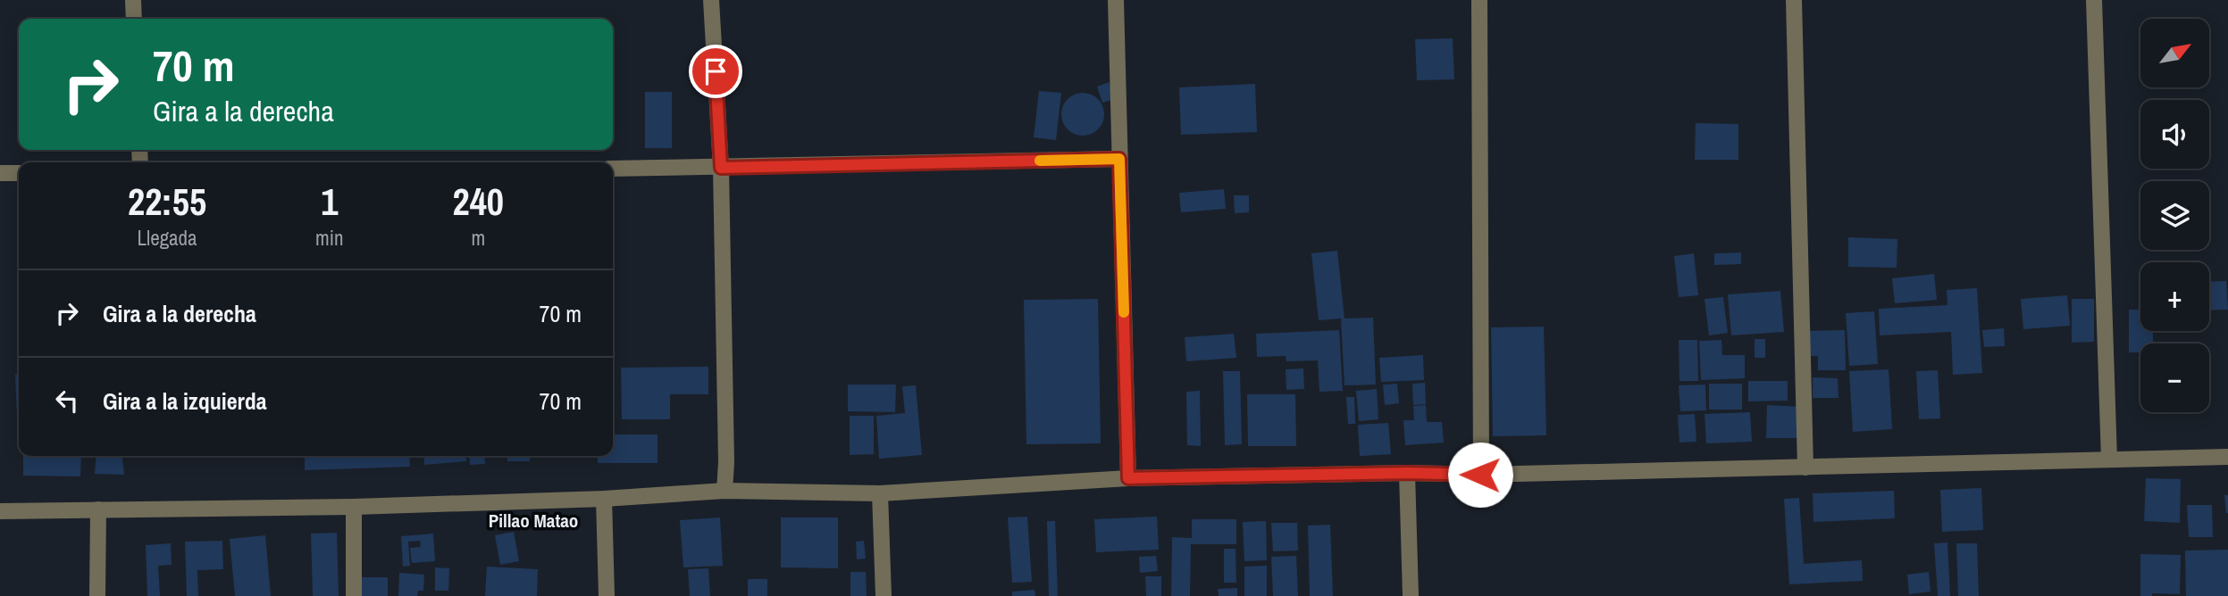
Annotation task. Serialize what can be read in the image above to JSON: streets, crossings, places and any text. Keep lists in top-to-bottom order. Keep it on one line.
{"districts":["Pillao Matao"],"north":"top right","page":{"map_buttons":["+","−"],"turn":["70 m","Gira a la derecha"],"eta":["22:55","Llegada","1","min","240","m"],"list":[{"name":"Gira a la derecha","value":"70 m"},{"name":"Gira a la izquierda","value":"70 m"}]}}
